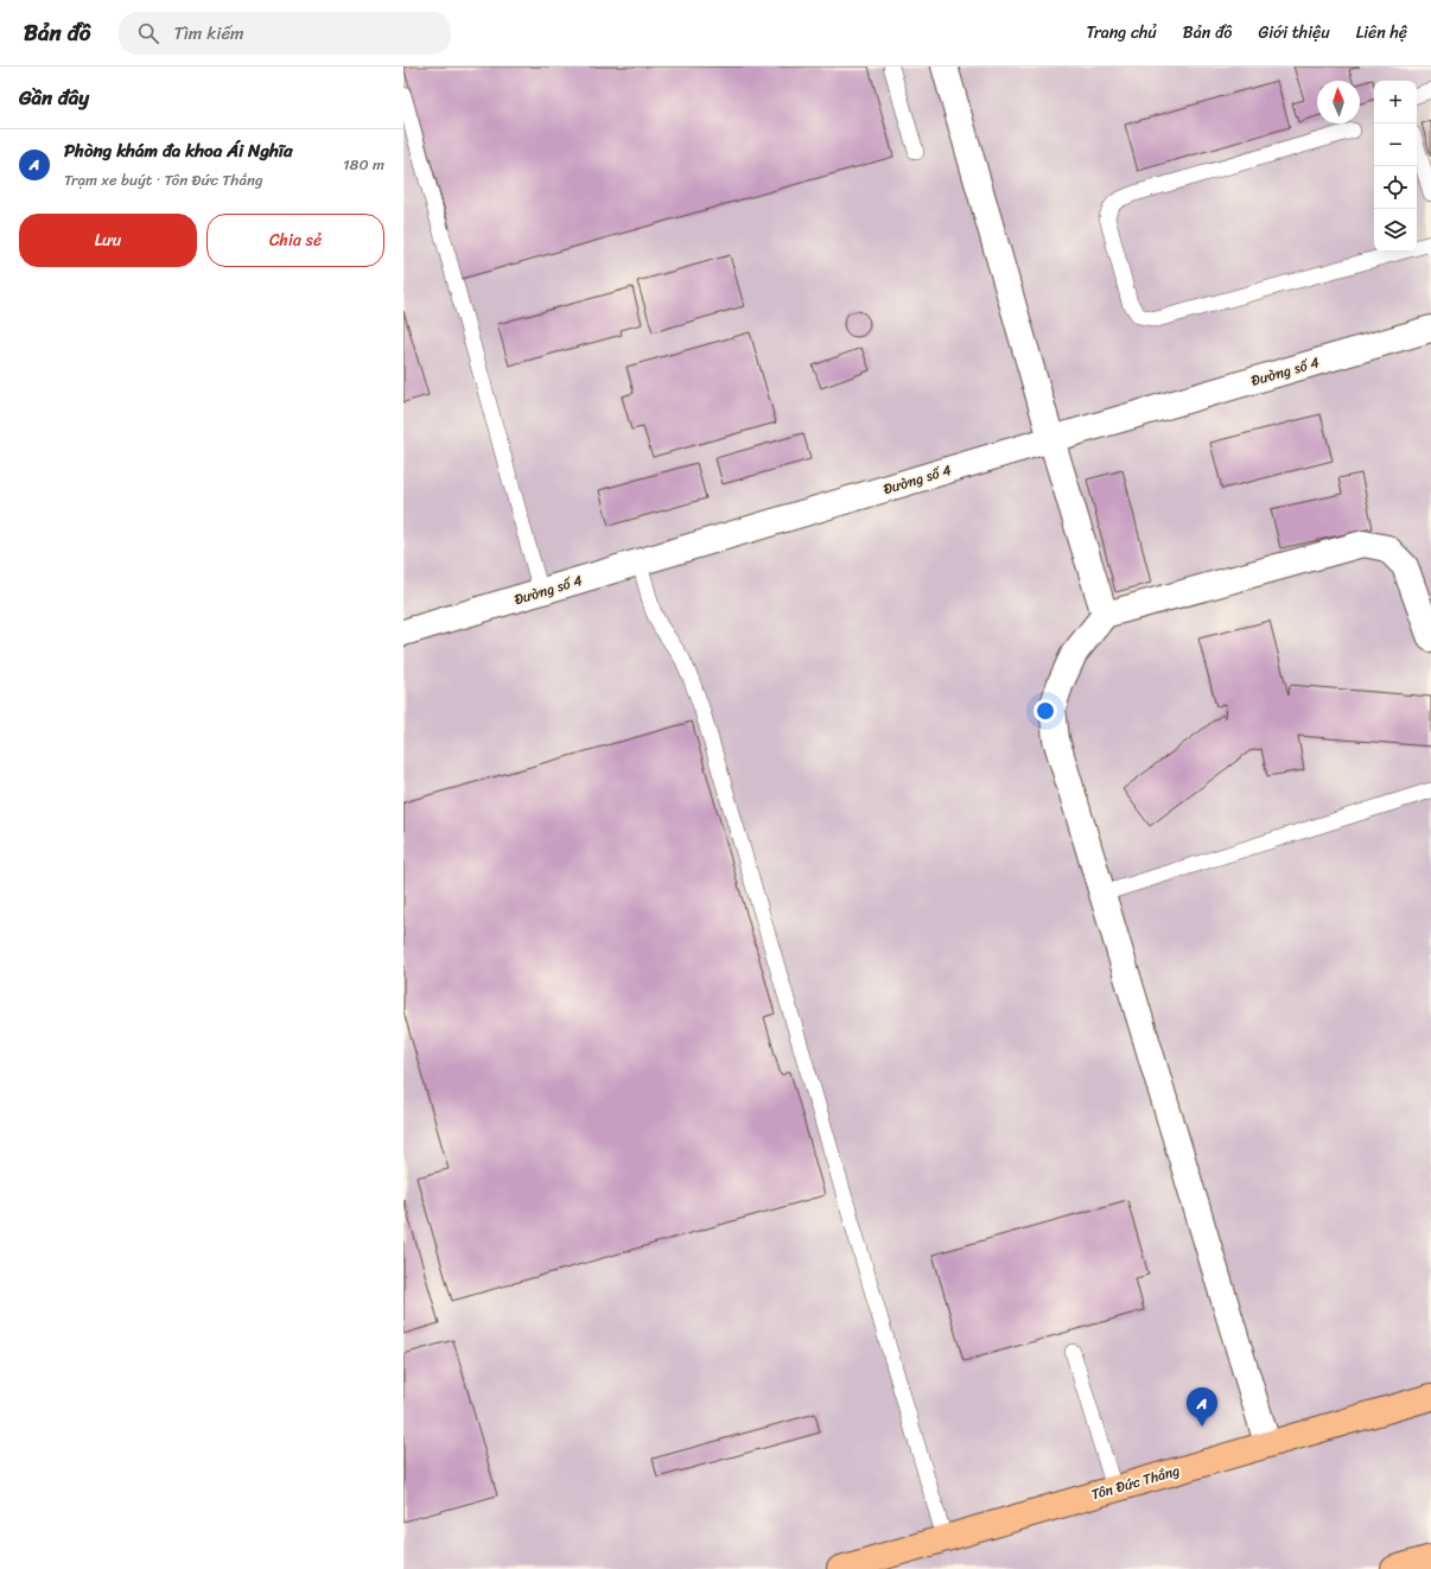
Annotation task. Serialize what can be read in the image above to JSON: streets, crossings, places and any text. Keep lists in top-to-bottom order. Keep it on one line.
{"streets":{"main road":["Tôn Đức Thắng"],"street":["Đường số 4"]},"north":"top","page":{"header":"Bản đồ","search":"Tìm kiếm","nav":["Trang chủ","Bản đồ","Giới thiệu","Liên hệ"],"heading":"Gần đây","map_buttons":["+","−"],"list":[{"mark":"A","name":"Phòng khám đa khoa Ái Nghĩa","note":"Trạm xe buýt · Tôn Đức Thắng","value":"180 m"}],"buttons":["Lưu","Chia sẻ"],"pins":"A"}}
